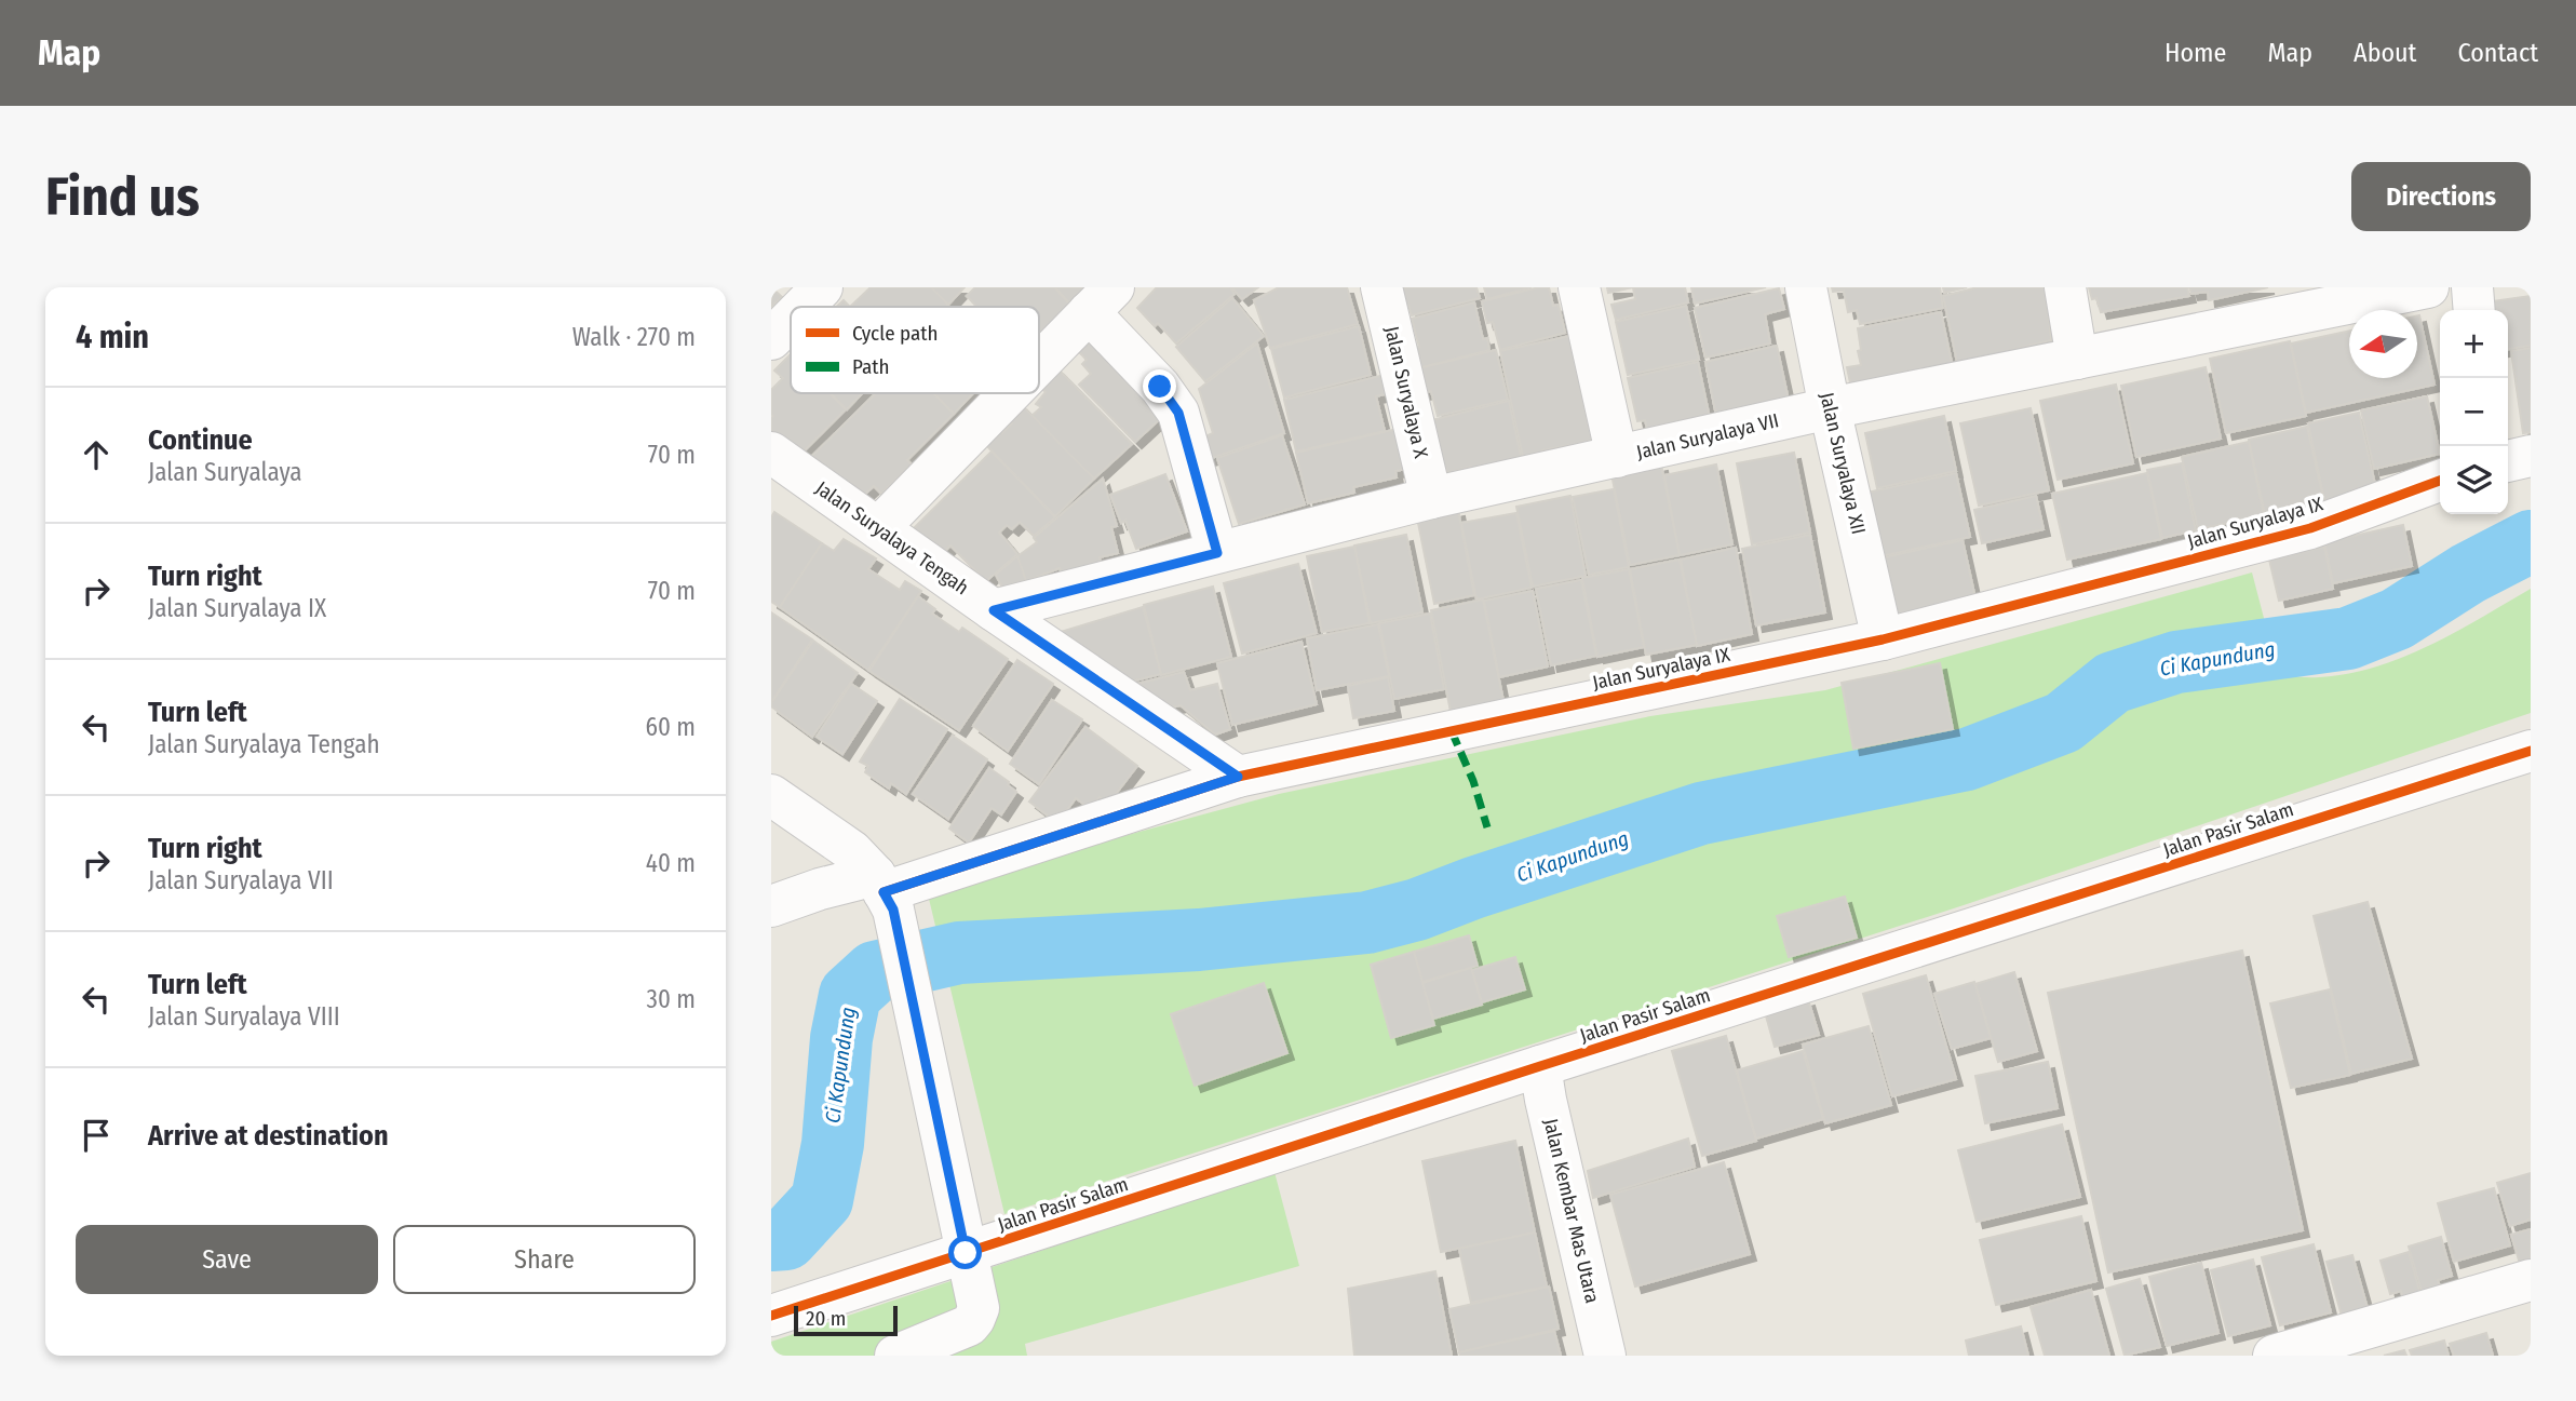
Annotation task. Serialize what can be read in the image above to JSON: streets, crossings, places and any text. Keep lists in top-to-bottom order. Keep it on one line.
{"streets":{"street":["Jalan Suryalaya X","Jalan Suryalaya VII","Jalan Suryalaya XII","Jalan Suryalaya IX","Jalan Suryalaya Tengah","Jalan Pasir Salam","Jalan Kembar Mas Utara"]},"crossings":[["Jalan Suryalaya X","Jalan Suryalaya VII"],["Jalan Suryalaya VII","Jalan Suryalaya XII"],["Jalan Suryalaya VII","Jalan Suryalaya Tengah"],["Jalan Suryalaya XII","Jalan Suryalaya IX"],["Jalan Suryalaya IX","Jalan Suryalaya Tengah"],["Jalan Pasir Salam","Jalan Kembar Mas Utara"]],"water":["Ci Kapundung"],"legend":["Cycle path","Path"],"scale_bar":"20 m","north":"left","page":{"header":"Map","nav":["Home","Map","About","Contact"],"buttons":["Directions",["Save","Share"]],"title":"Find us","heading":["4 min","Walk · 270 m"],"map_buttons":["+","−"],"list":[["Continue","Jalan Suryalaya","70 m"],["Turn right","Jalan Suryalaya IX","70 m"],["Turn left","Jalan Suryalaya Tengah","60 m"],["Turn right","Jalan Suryalaya VII","40 m"],["Turn left","Jalan Suryalaya VIII","30 m"],"Arrive at destination"],"scale":"20 m"}}
